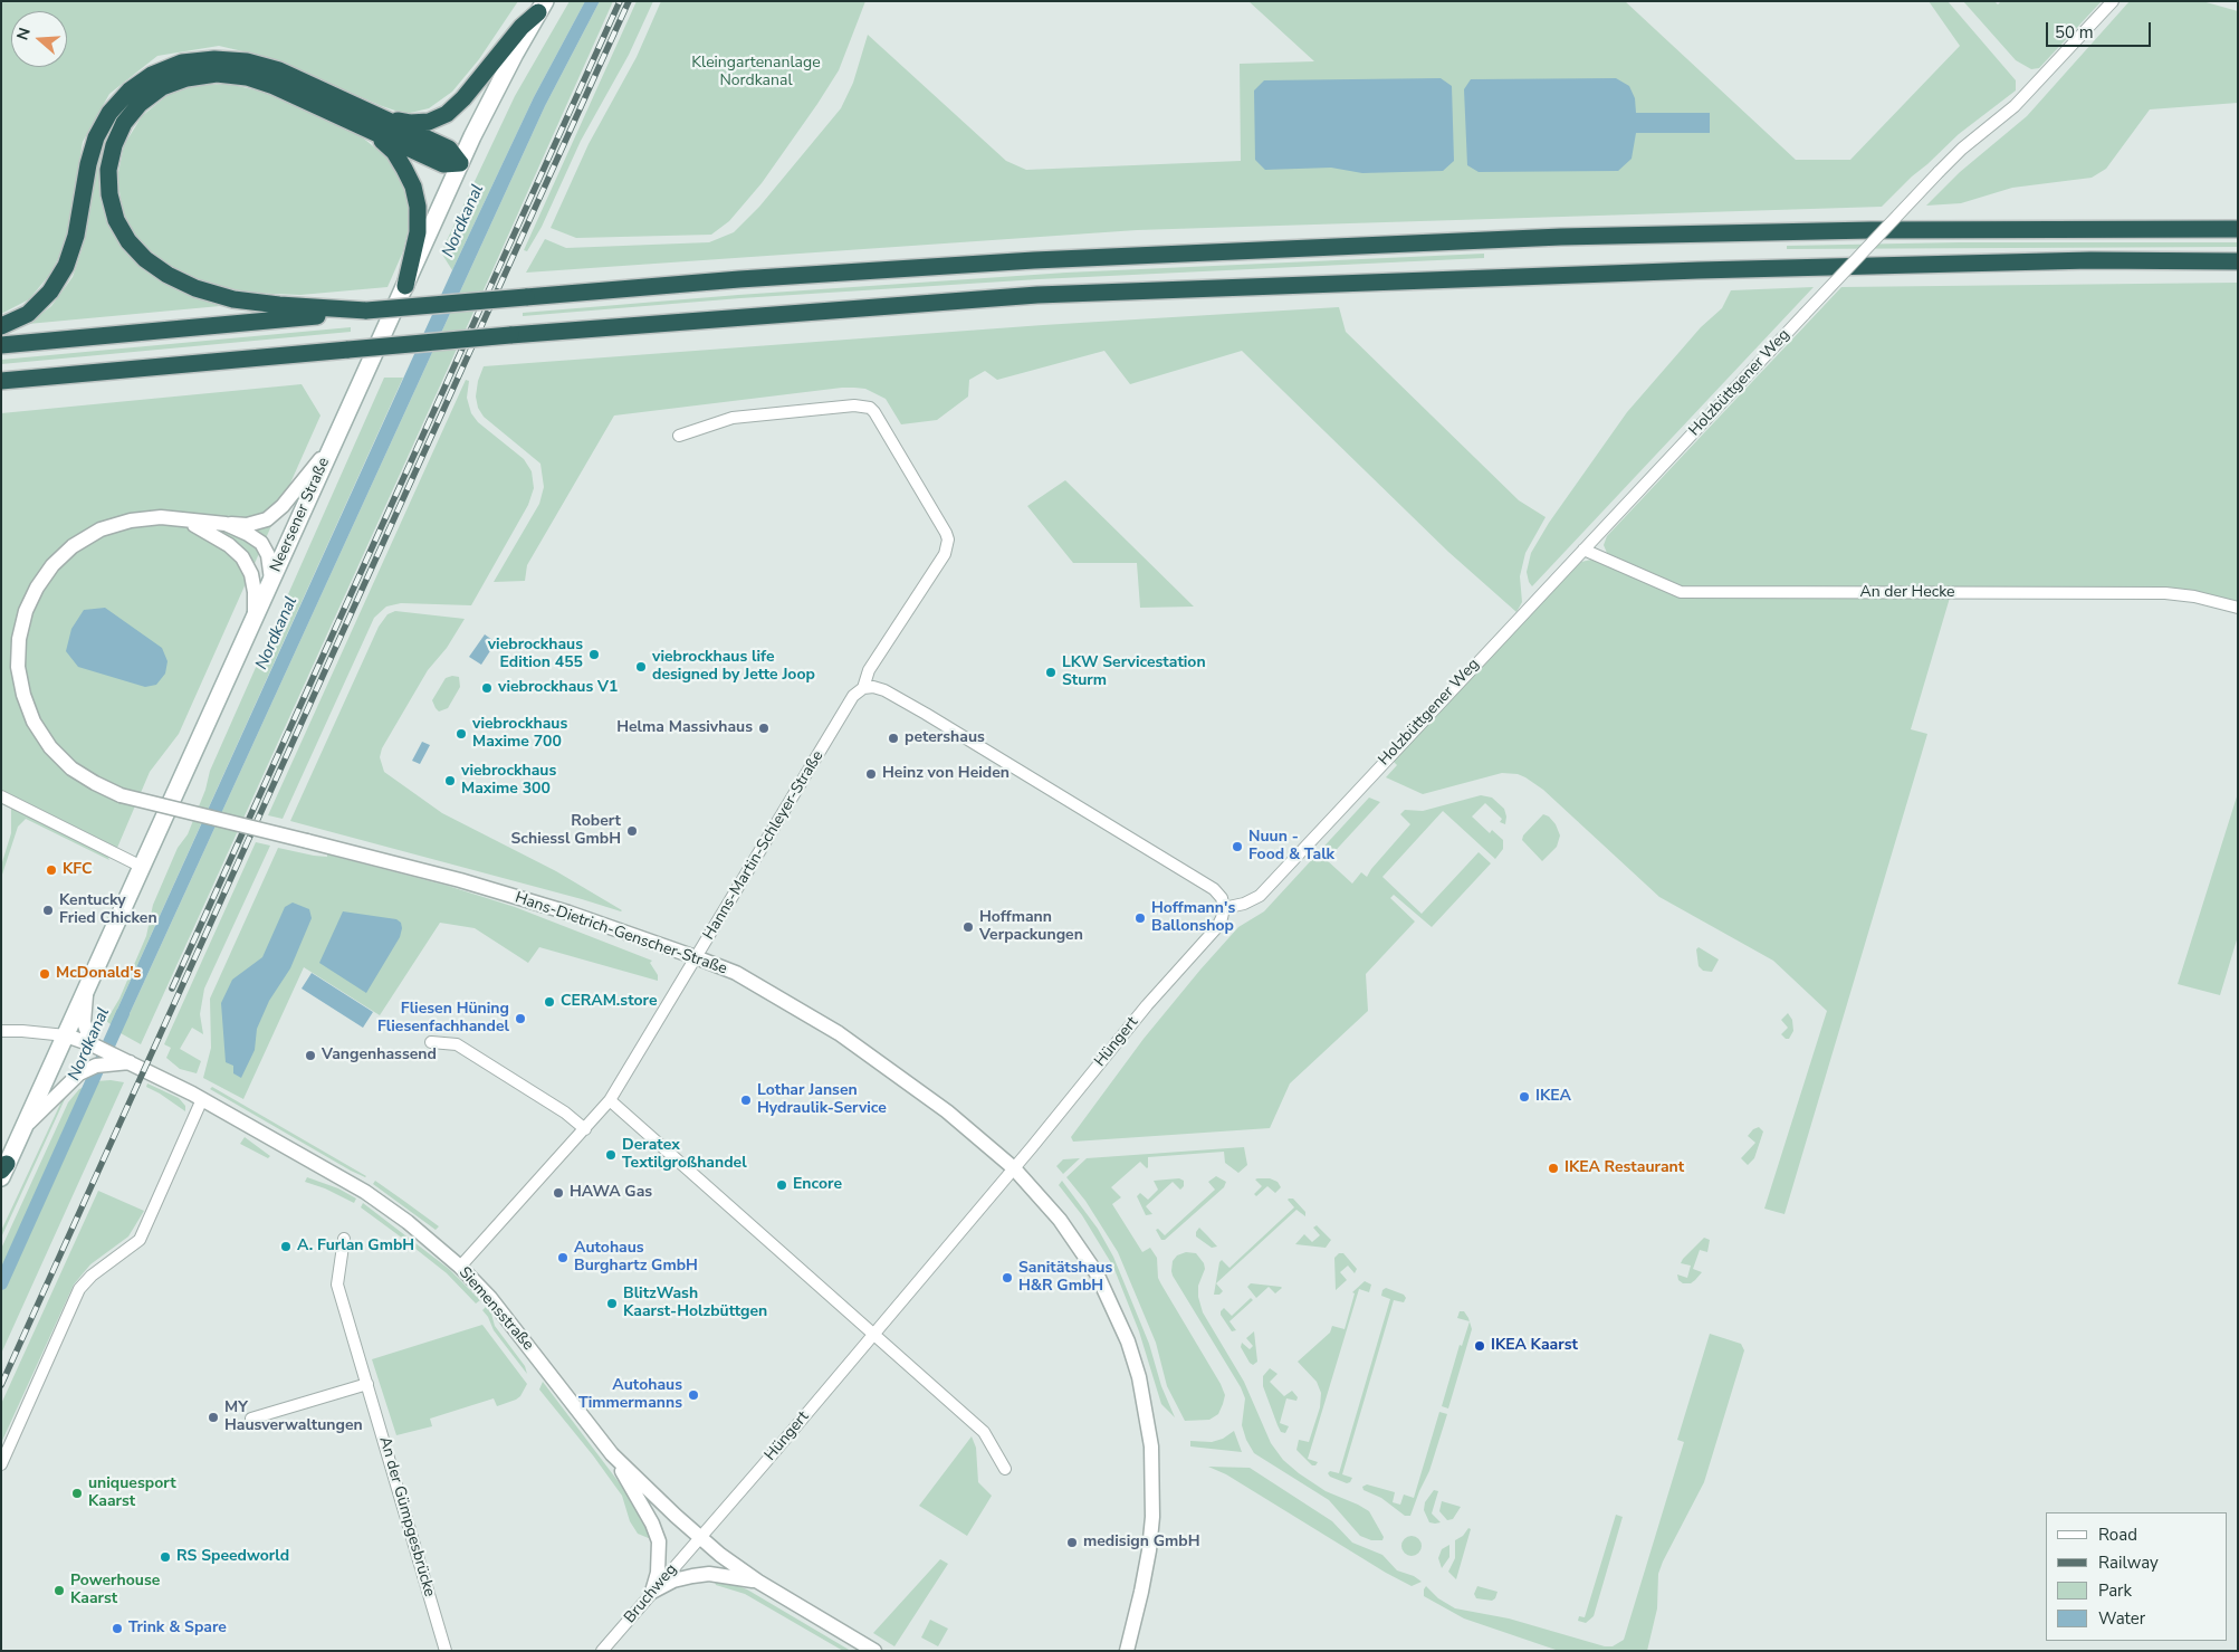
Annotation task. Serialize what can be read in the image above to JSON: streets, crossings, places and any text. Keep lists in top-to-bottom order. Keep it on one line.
{"streets":{"main road":["Neersener Straße"],"street":["Holzbüttgener Weg","An der Hecke","Hanns-Martin-Schleyer-Straße","Hans-Dietrich-Genscher-Straße","Hüngert","Siemensstraße","An der Gümpgesbrücke","Bruchweg"]},"crossings":[["Holzbüttgener Weg","An der Hecke"],["Holzbüttgener Weg","Hüngert"],["Neersener Straße","Hans-Dietrich-Genscher-Straße"],["Neersener Straße","Siemensstraße"],["Hanns-Martin-Schleyer-Straße","Hans-Dietrich-Genscher-Straße"],["Hanns-Martin-Schleyer-Straße","Siemensstraße"],["Hans-Dietrich-Genscher-Straße","Hüngert"],["Hüngert","Siemensstraße"],["Hüngert","Bruchweg"],["Siemensstraße","Bruchweg"]],"water":["Nordkanal"],"parks":["Kleingartenanlage Nordkanal"],"places":["viebrockhaus Edition 455","viebrockhaus life designed by Jette Joop","LKW Servicestation Sturm","viebrockhaus V1","Helma Massivhaus","viebrockhaus Maxime 700","petershaus","Heinz von Heiden","viebrockhaus Maxime 300","Robert Schiessl GmbH","Nuun - Food & Talk","KFC","Kentucky Fried Chicken","Hoffmann's Ballonshop","Hoffmann Verpackungen","McDonald's","CERAM.store","Fliesen Hüning Fliesenfachhandel","Vangenhassend","IKEA","Lothar Jansen Hydraulik-Service","Deratex Textilgroßhandel","IKEA Restaurant","Encore","HAWA Gas","A. Furlan GmbH","Autohaus Burghartz GmbH","Sanitätshaus H&R GmbH","BlitzWash Kaarst-Holzbüttgen","IKEA Kaarst","Autohaus Timmermanns","MY Hausverwaltungen","uniquesport Kaarst","medisign GmbH","RS Speedworld","Powerhouse Kaarst","Trink & Spare"],"legend":["Road","Railway","Park","Water"],"scale_bar":"50 m","north":"left"}
